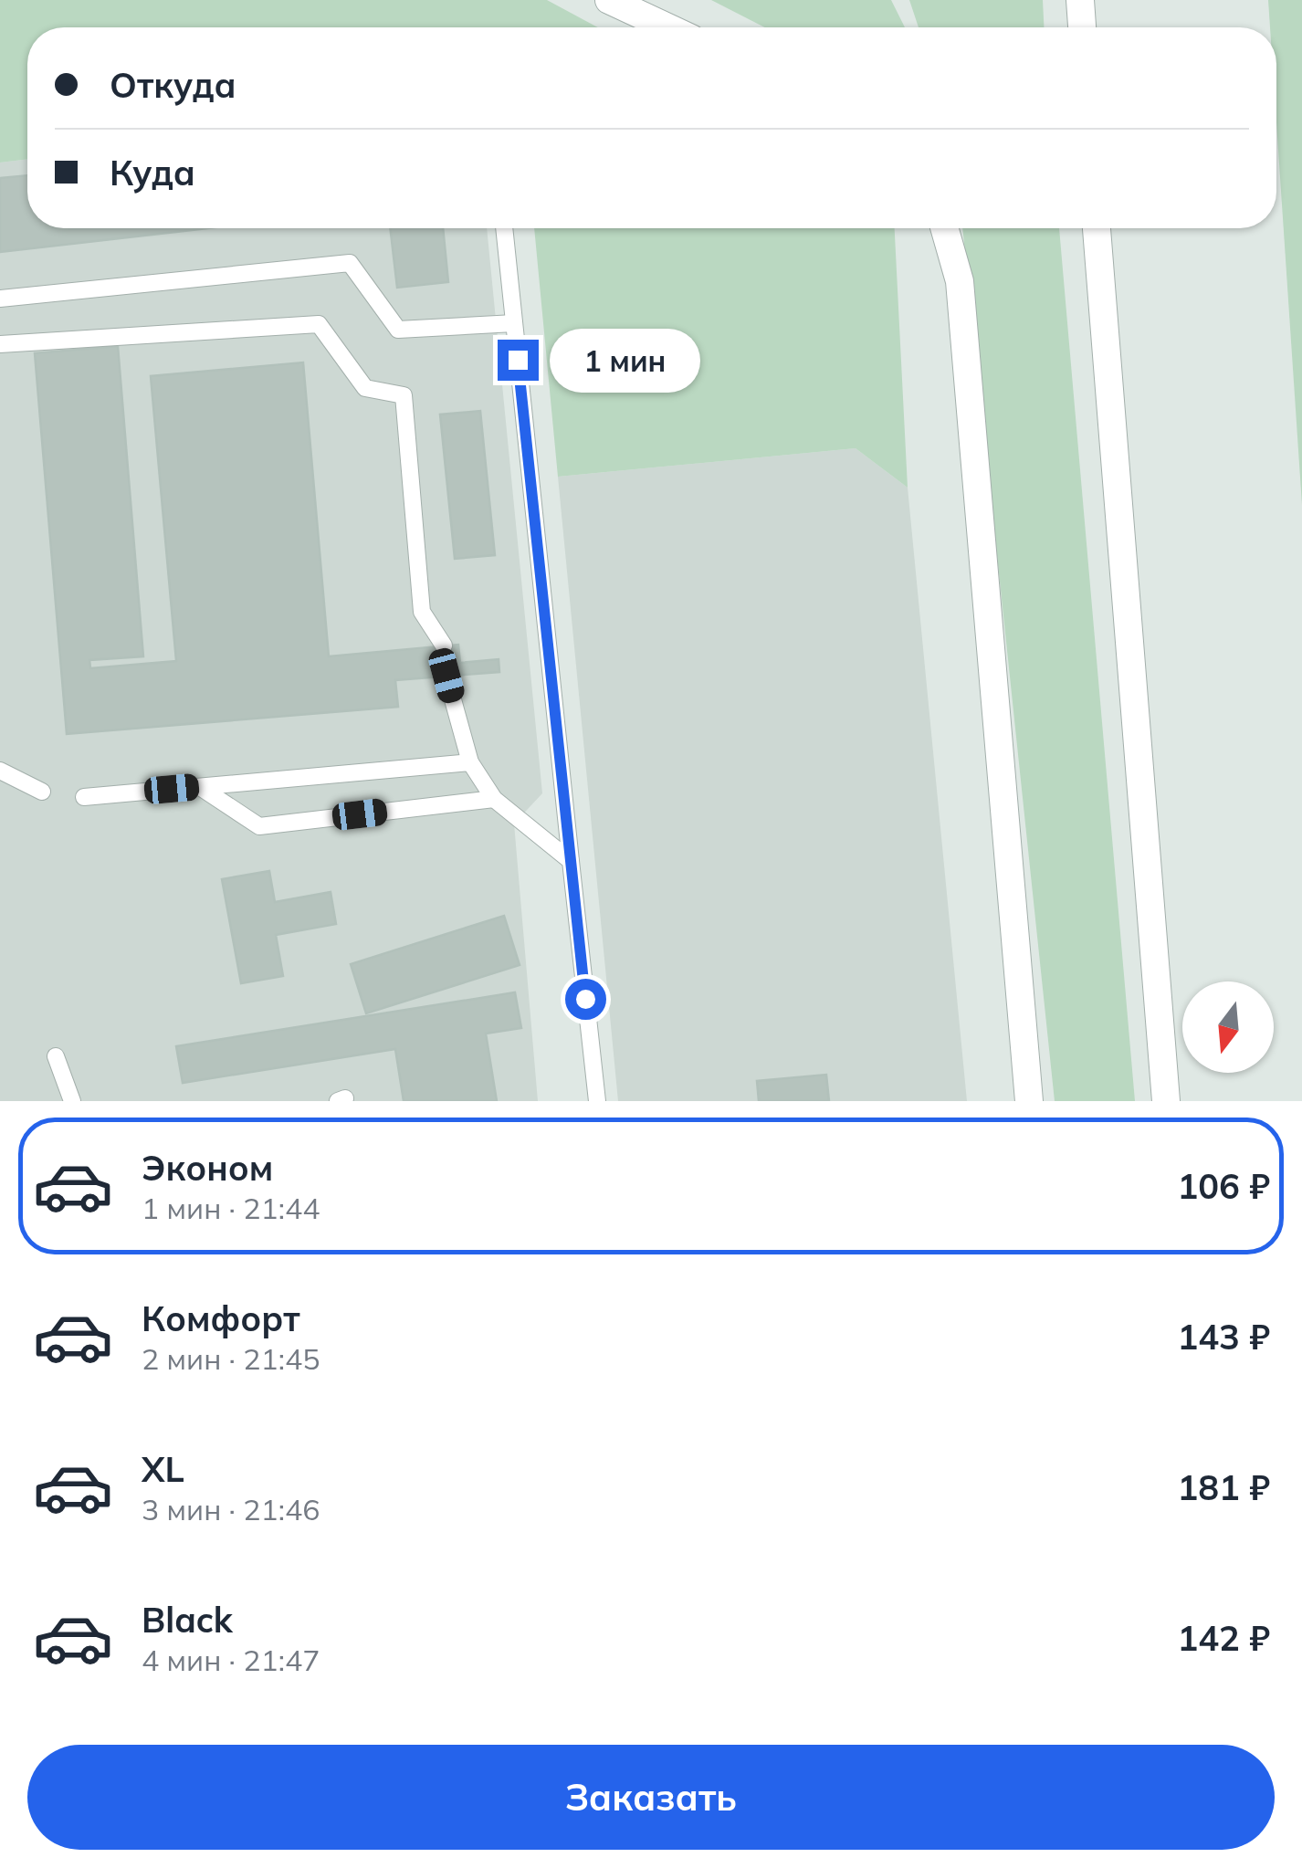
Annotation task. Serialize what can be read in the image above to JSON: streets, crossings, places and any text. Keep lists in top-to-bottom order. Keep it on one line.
{"north":"bottom","page":{"banner":["Откуда","Куда"],"bubble":"1 мин","list":[{"name":"Эконом","note":"1 мин · 21:44","value":"106 ₽"},{"name":"Комфорт","note":"2 мин · 21:45","value":"143 ₽"},{"name":"XL","note":"3 мин · 21:46","value":"181 ₽"},{"name":"Black","note":"4 мин · 21:47","value":"142 ₽"}],"buttons":"Заказать"}}
